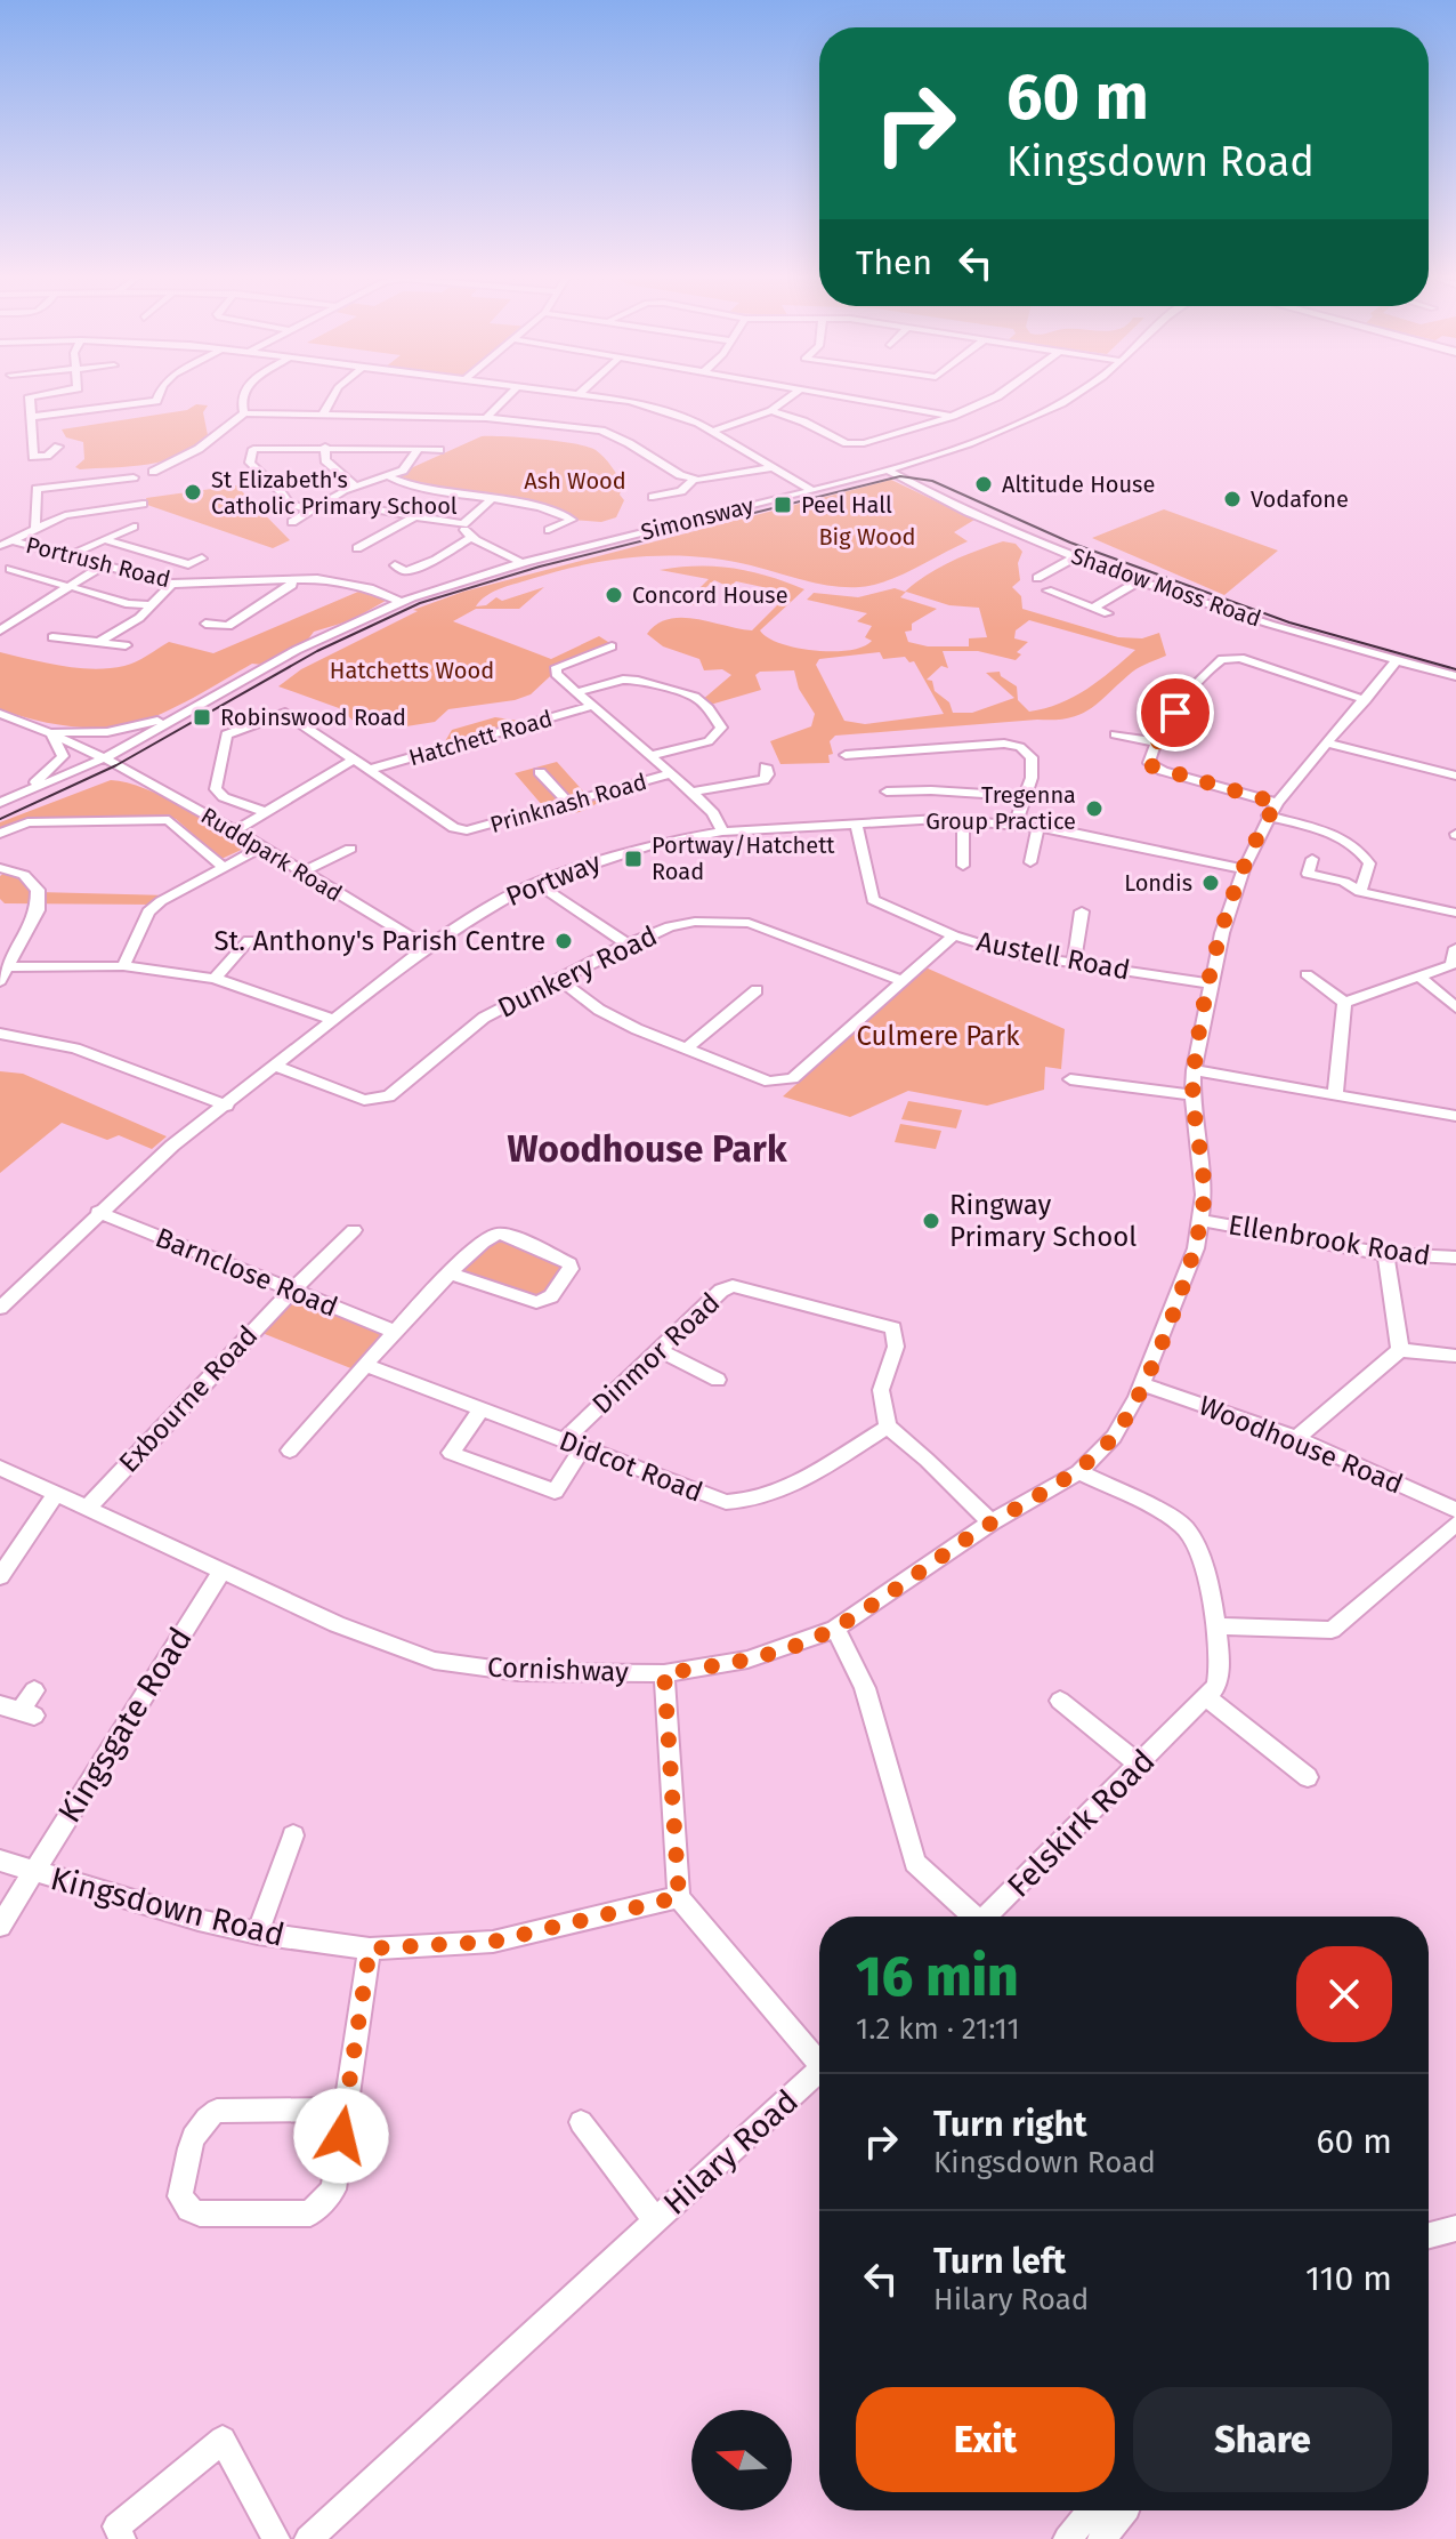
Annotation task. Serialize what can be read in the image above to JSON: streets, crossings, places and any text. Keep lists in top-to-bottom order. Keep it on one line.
{"streets":{"street":["Simonsway","Portrush Road","Shadow Moss Road","Hatchett Road","Prinknash Road","Ruddpark Road","Portway","Austell Road","Dunkery Road","Ellenbrook Road","Barnclose Road","Dinmor Road","Exbourne Road","Woodhouse Road","Didcot Road","Cornishway","Kingsgate Road","Felskirk Road","Kingsdown Road","Hilary Road"]},"crossings":[["Simonsway","Portrush Road"],["Simonsway","Shadow Moss Road"],["Shadow Moss Road","Cornishway"],["Hatchett Road","Prinknash Road"],["Hatchett Road","Portway"],["Ruddpark Road","Portway"],["Portway","Austell Road"],["Portway","Dunkery Road"],["Portway","Barnclose Road"],["Portway","Cornishway"],["Austell Road","Cornishway"],["Ellenbrook Road","Cornishway"],["Barnclose Road","Exbourne Road"],["Dinmor Road","Didcot Road"],["Exbourne Road","Cornishway"],["Woodhouse Road","Cornishway"],["Cornishway","Kingsgate Road"],["Cornishway","Felskirk Road"],["Kingsgate Road","Kingsdown Road"],["Kingsdown Road","Hilary Road"]],"districts":["Woodhouse Park"],"parks":["Ash Wood","Big Wood","Hatchetts Wood","Culmere Park"],"places":{"other":["Altitude House","St Elizabeth's Catholic Primary School","Vodafone","Concord House","Tregenna Group Practice","Londis","St. Anthony's Parish Centre","Ringway Primary School"],"transit":["Peel Hall","Robinswood Road","Portway/Hatchett Road"]},"north":"left","page":{"turn":["60 m","Kingsdown Road"],"then":"Then","heading":["16 min","1.2 km · 21:11"],"list":[{"name":"Turn right","note":"Kingsdown Road","value":"60 m"},{"name":"Turn left","note":"Hilary Road","value":"110 m"}],"buttons":["Exit","Share"]}}
